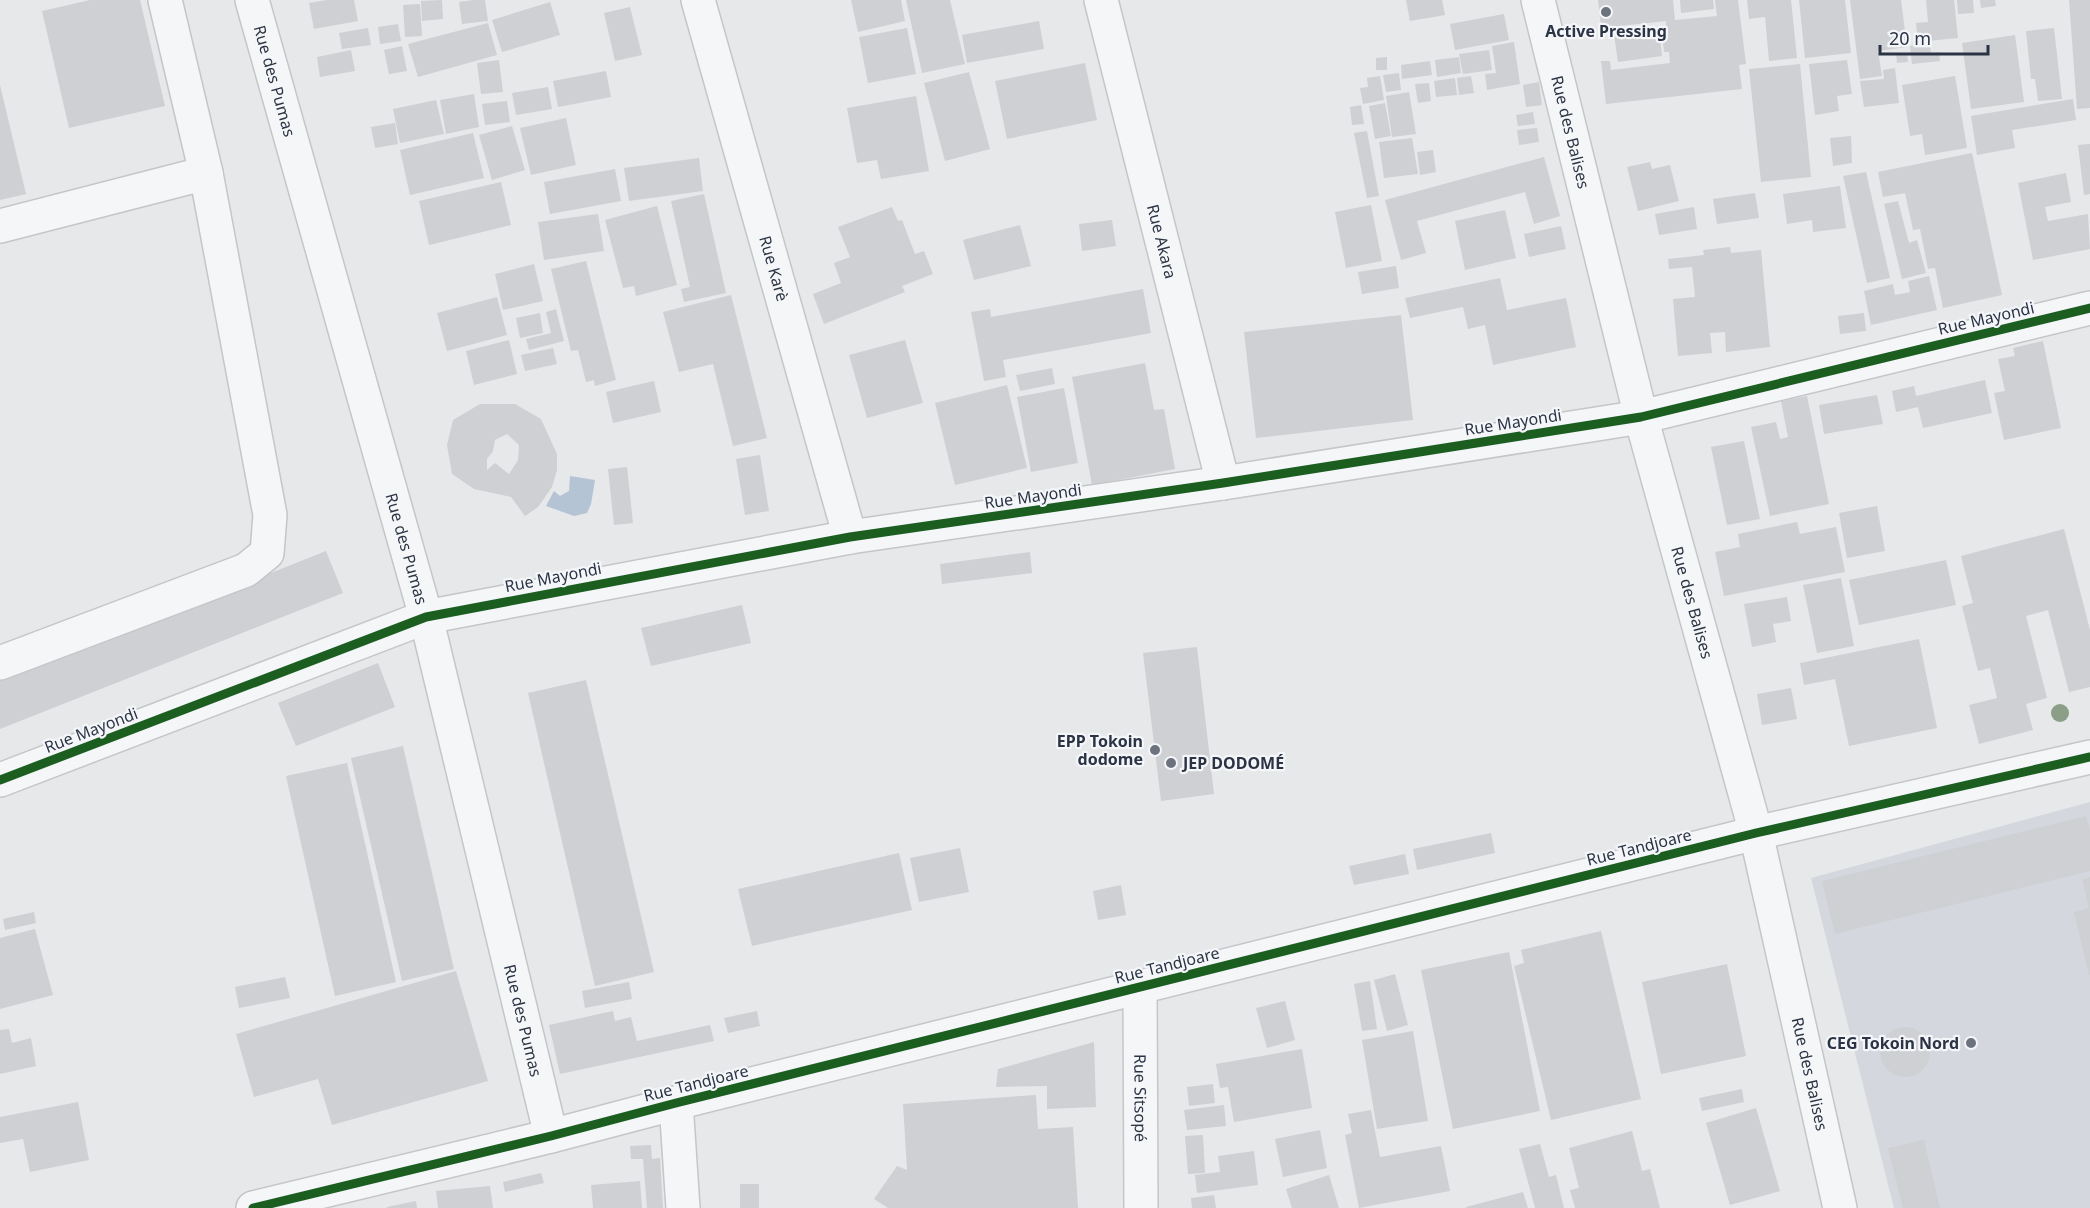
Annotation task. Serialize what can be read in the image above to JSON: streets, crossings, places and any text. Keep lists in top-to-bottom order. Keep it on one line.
{"streets":{"street":["Rue des Pumas","Rue des Balises","Rue Akara","Rue Karè","Rue Mayondi","Rue Tandjoare","Rue Sitsopé"]},"crossings":[["Rue des Pumas","Rue Mayondi"],["Rue des Pumas","Rue Tandjoare"],["Rue des Balises","Rue Mayondi"],["Rue des Balises","Rue Tandjoare"],["Rue Akara","Rue Mayondi"],["Rue Karè","Rue Mayondi"],["Rue Tandjoare","Rue Sitsopé"]],"places":["Active Pressing","EPP Tokoin dodome","JEP DODOMÉ","CEG Tokoin Nord"],"scale_bar":"20 m"}
